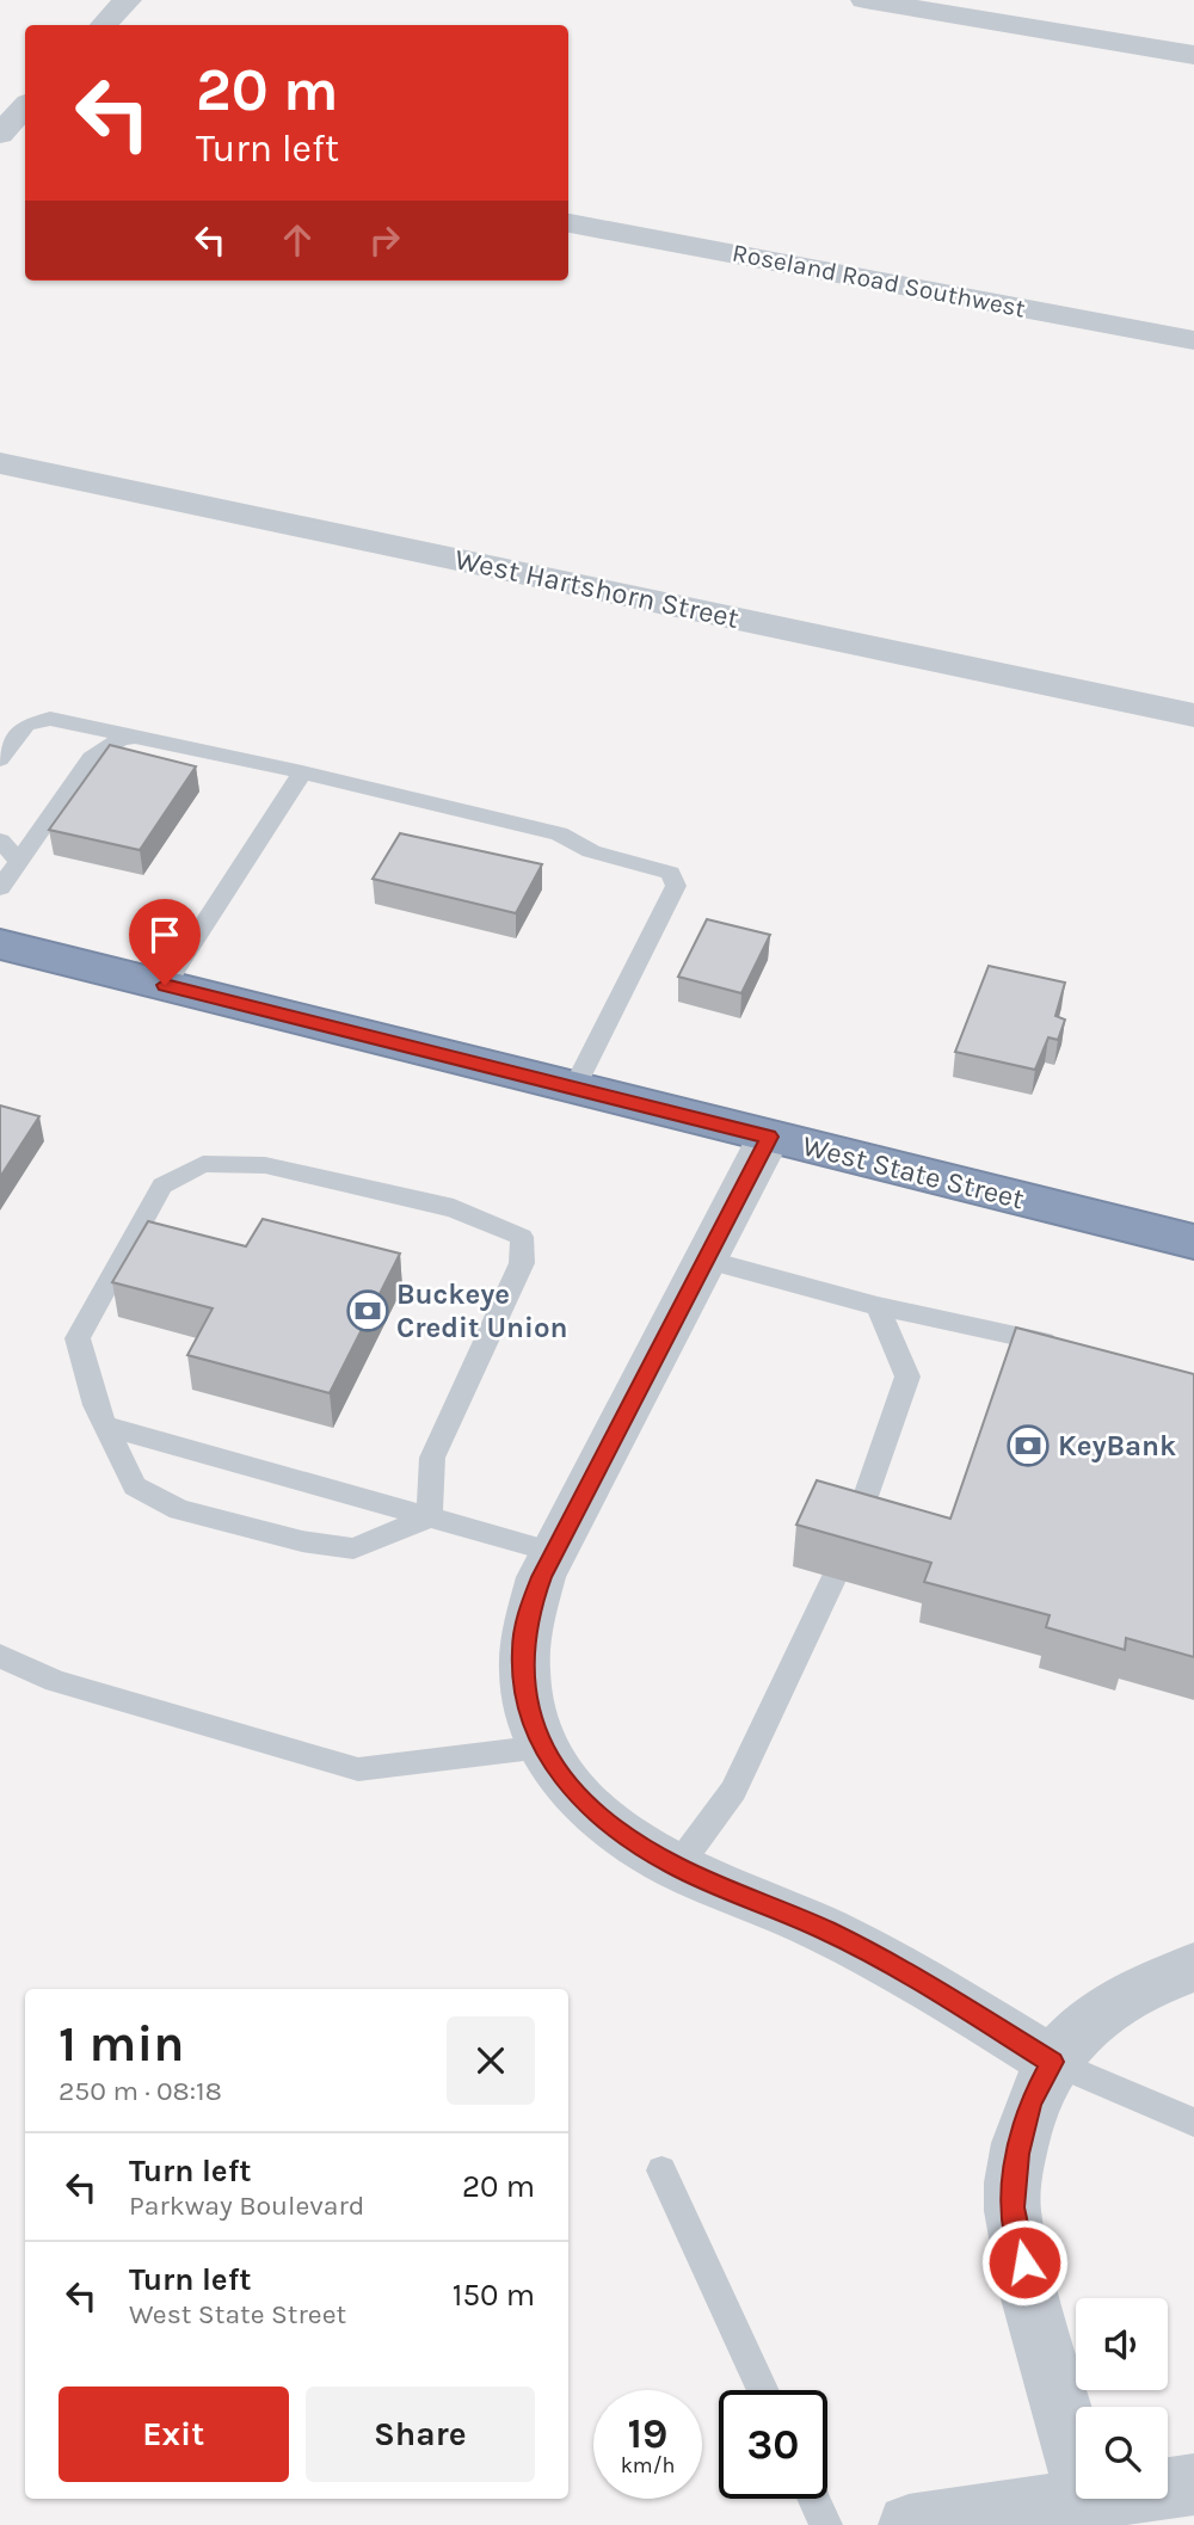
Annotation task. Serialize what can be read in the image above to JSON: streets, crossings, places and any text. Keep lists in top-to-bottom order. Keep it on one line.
{"streets":{"highway":["West State Street"],"street":["Roseland Road Southwest","West Hartshorn Street"]},"places":{"bank":["Buckeye Credit Union","KeyBank"]},"page":{"turn":["20 m","Turn left"],"heading":["1 min","250 m · 08:18"],"list":[{"name":"Turn left","note":"Parkway Boulevard","value":"20 m"},{"name":"Turn left","note":"West State Street","value":"150 m"}],"buttons":["Exit","Share"],"speed":"19 km/h","limit":"30"}}
